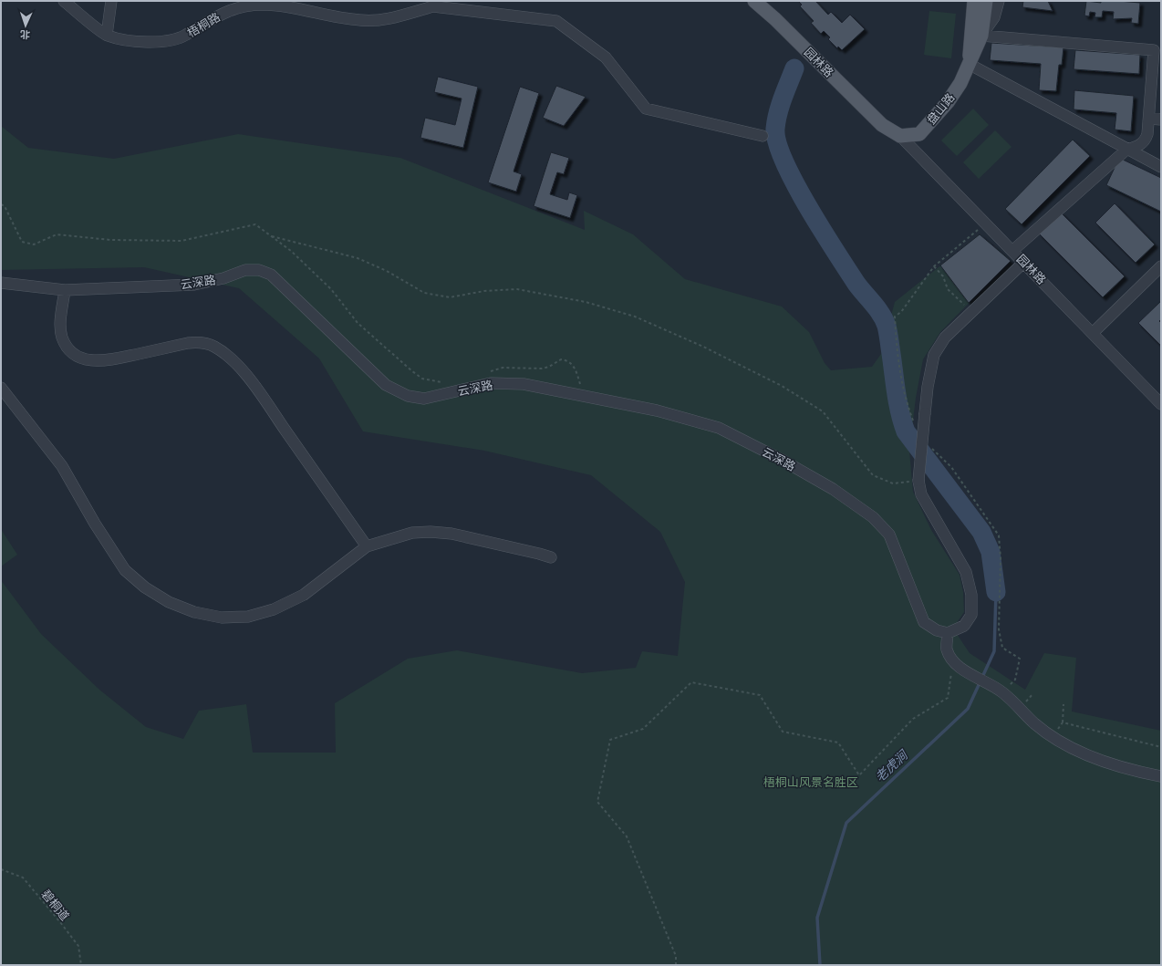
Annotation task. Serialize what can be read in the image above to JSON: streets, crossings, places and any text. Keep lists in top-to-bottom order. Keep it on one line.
{"streets":{"main road":["园林路","盘山路"],"street":["梧桐路","云深路"],"path":["碧桐道"]},"crossings":[["园林路","盘山路"]],"water":["老虎涧"],"parks":["梧桐山风景名胜区"],"north":"bottom"}
